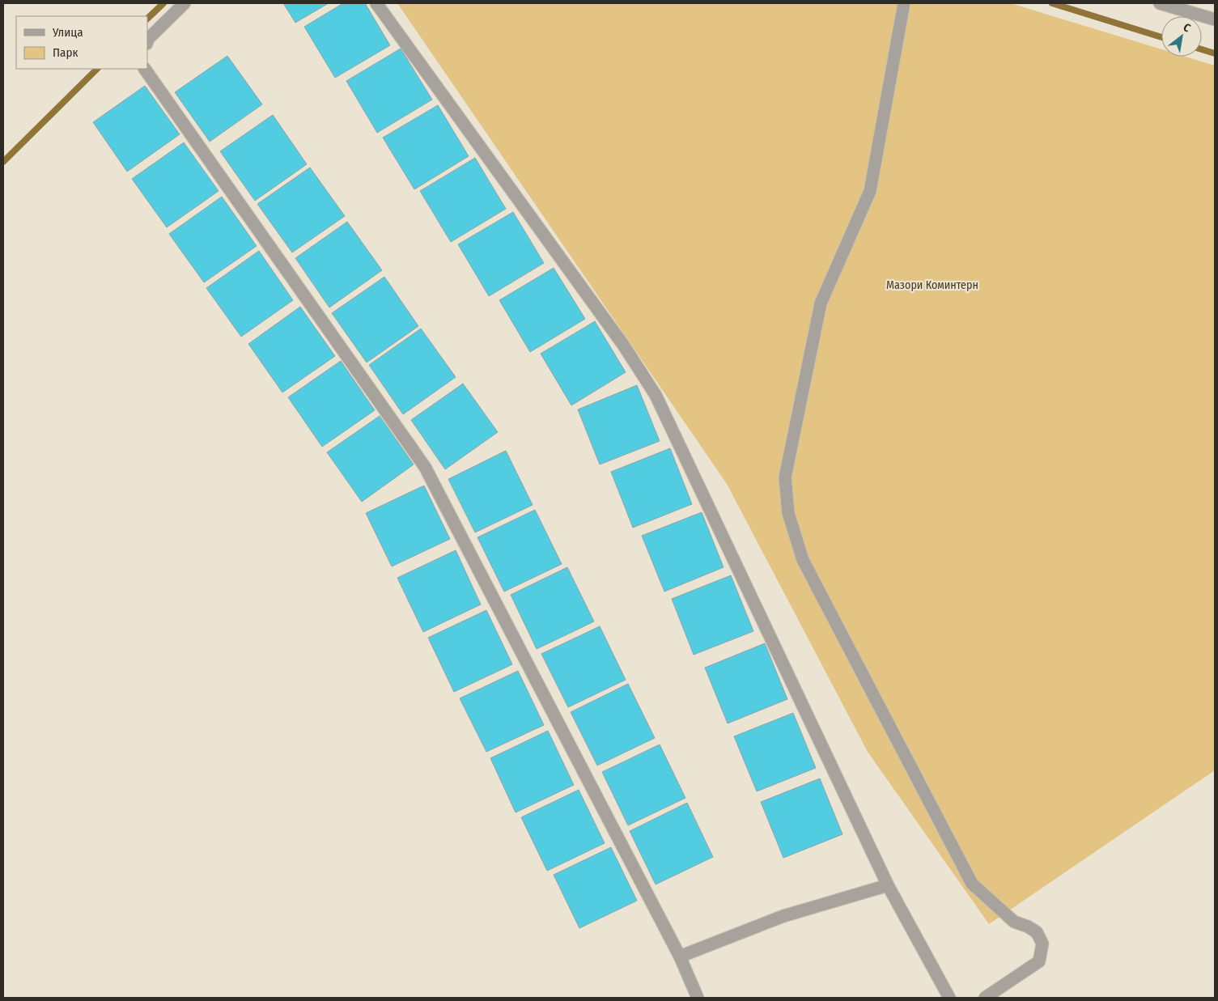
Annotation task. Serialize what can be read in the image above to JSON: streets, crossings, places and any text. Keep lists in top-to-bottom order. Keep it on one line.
{"parks":["Мазори Коминтерн"],"legend":["Улица","Парк"],"north":"top right"}
